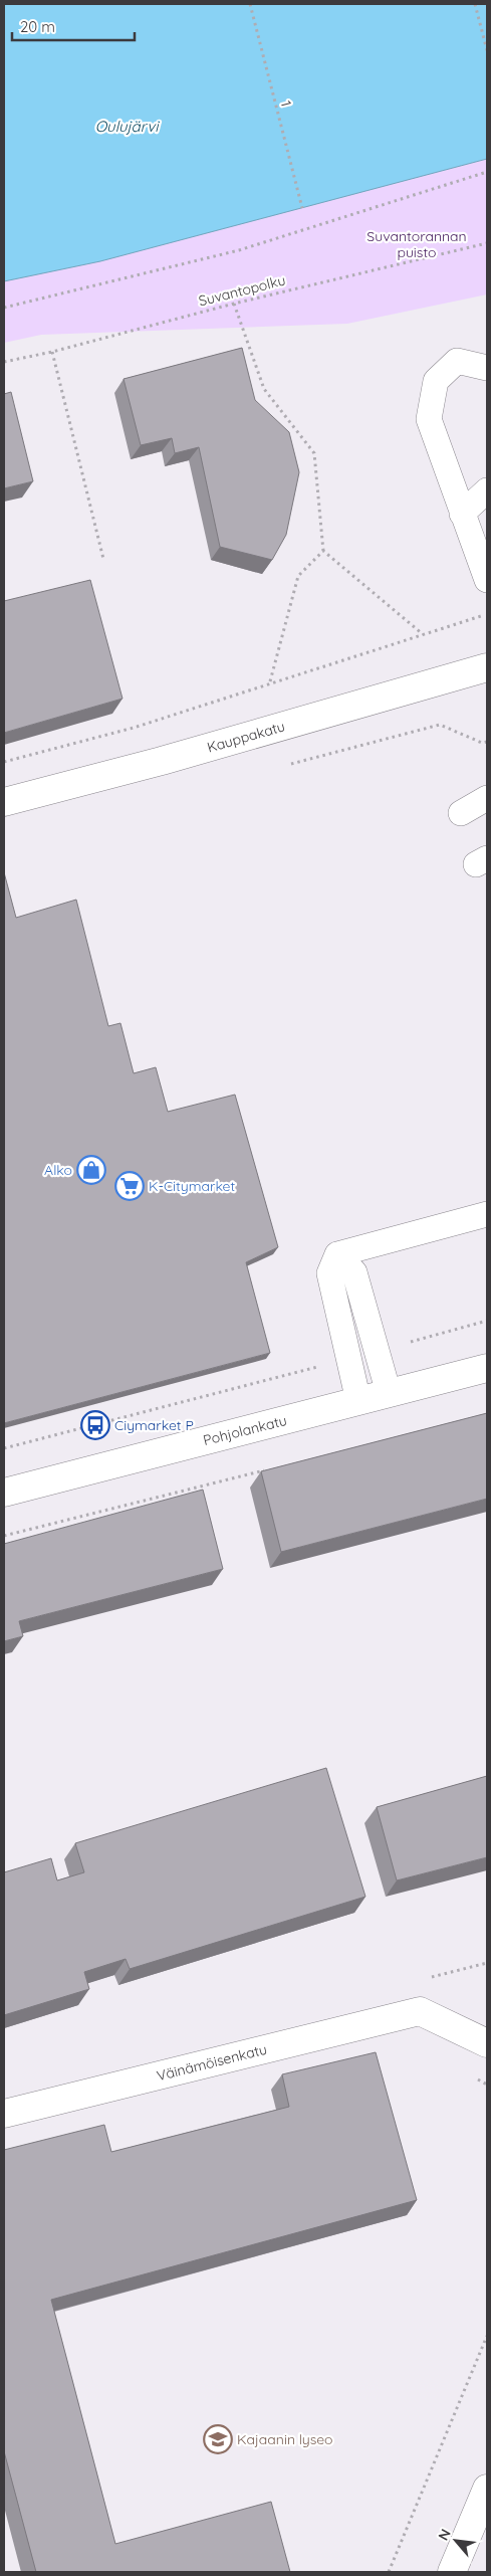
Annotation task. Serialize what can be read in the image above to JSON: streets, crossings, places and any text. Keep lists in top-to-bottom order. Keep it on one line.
{"streets":{"street":["Kauppakatu","Pohjolankatu","Väinämöisenkatu"],"path":["1","Suvantopolku"]},"water":["Oulujärvi"],"parks":["Suvantorannan puisto"],"places":{"shop":["Alko"],"supermarket":["K-Citymarket"],"bus stop":["Ciymarket P"],"school or university":["Kajaanin lyseo"]},"scale_bar":"20 m","north":"top left"}
